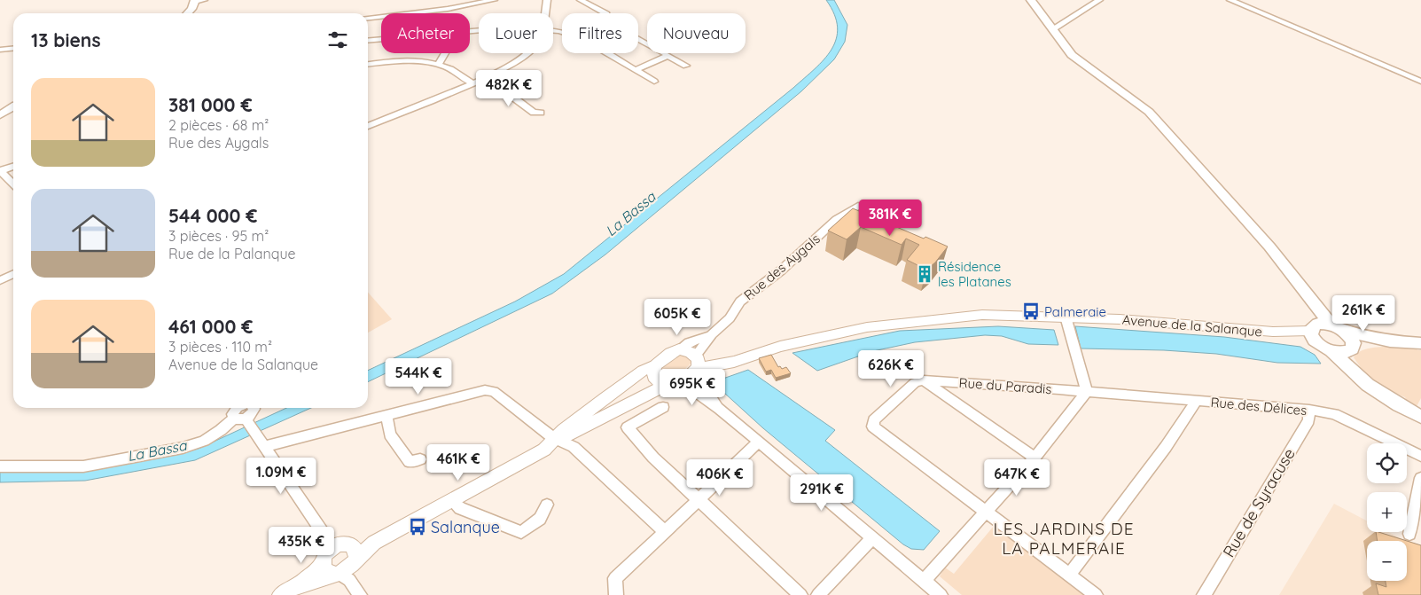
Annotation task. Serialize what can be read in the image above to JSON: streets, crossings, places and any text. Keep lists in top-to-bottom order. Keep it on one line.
{"streets":{"street":["Rue des Aygals","Avenue de la Salanque","Rue du Paradis","Rue des Délices","Rue de Syracuse"]},"crossings":[["Rue des Aygals","Avenue de la Salanque"],["Rue du Paradis","Rue des Délices"],["Rue des Délices","Rue de Syracuse"]],"districts":["LES JARDINS DE LA PALMERAIE"],"water":["La Bassa"],"places":{"building":["Résidence les Platanes"],"bus stop":["Palmeraie","Salanque"]},"page":{"chip":["Acheter","Louer","Filtres","Nouveau"],"heading":"13 biens","list":[{"name":"381 000 €","note":"2 pièces · 68 m² · Rue des Aygals"},{"name":"544 000 €","note":"3 pièces · 95 m² · Rue de la Palanque"},{"name":"461 000 €","note":"3 pièces · 110 m² · Avenue de la Salanque"}],"price":["482K €","381K €","261K €","605K €","626K €","544K €","695K €","461K €","1.09M €","406K €","647K €","291K €","435K €"],"map_buttons":["+","−"]}}
